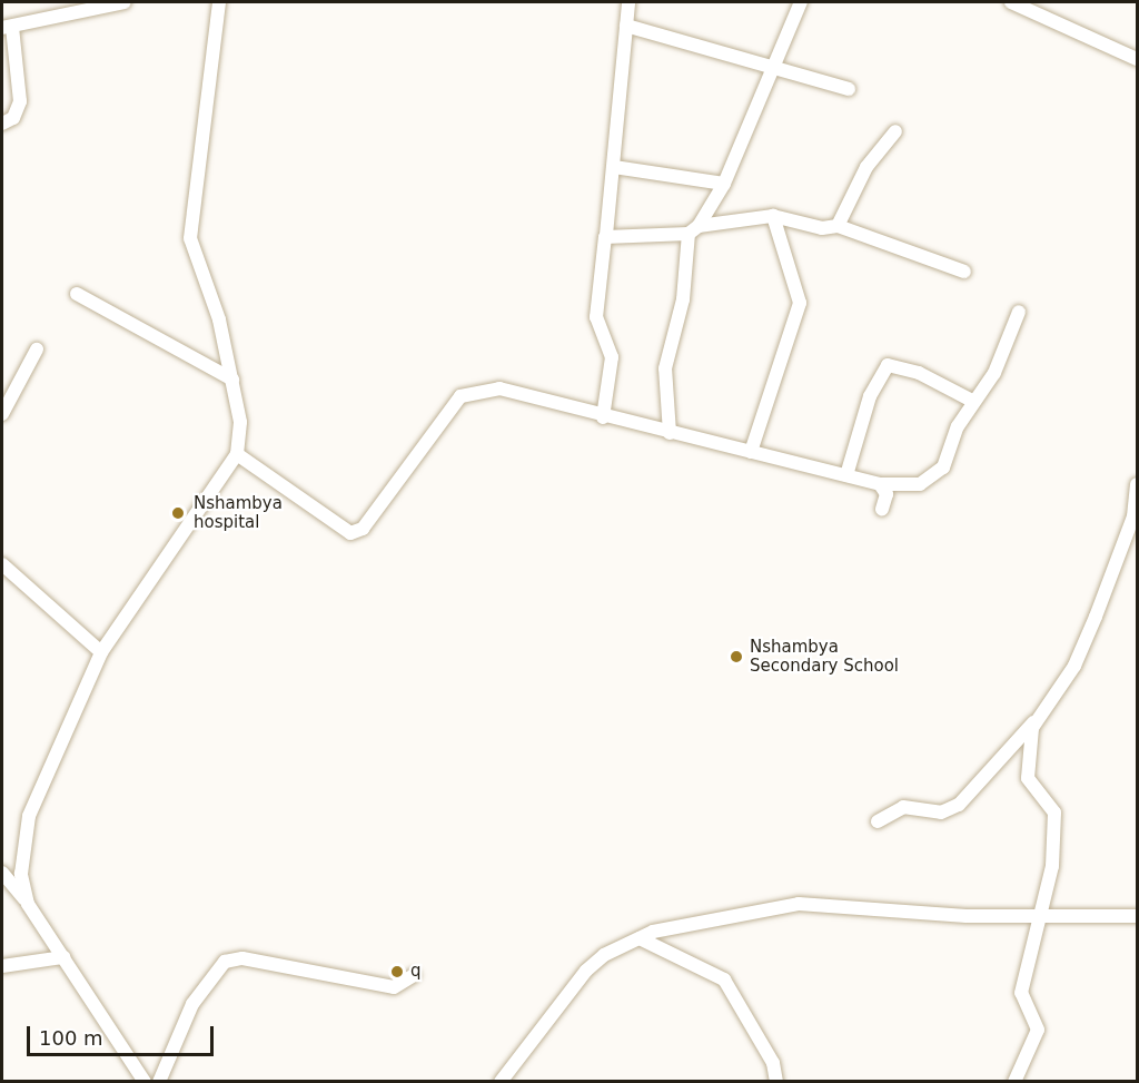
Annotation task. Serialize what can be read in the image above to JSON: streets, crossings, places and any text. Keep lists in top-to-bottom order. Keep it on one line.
{"places":["Nshambya hospital","Nshambya Secondary School","q"],"scale_bar":"100 m"}
